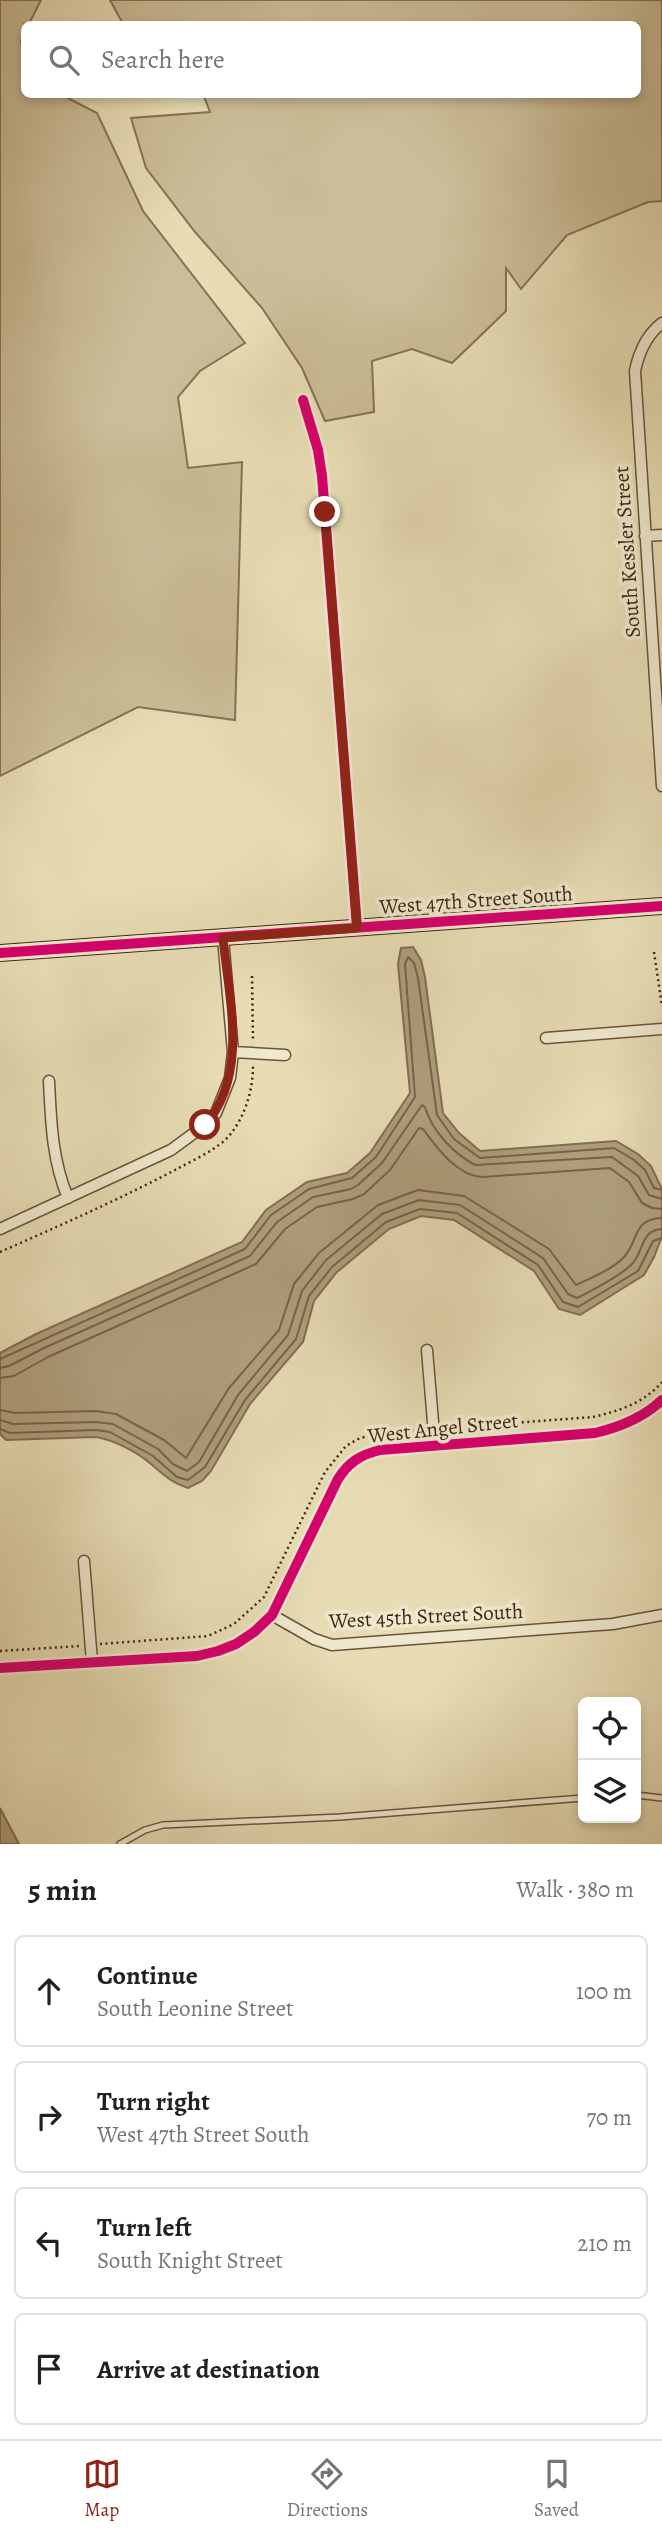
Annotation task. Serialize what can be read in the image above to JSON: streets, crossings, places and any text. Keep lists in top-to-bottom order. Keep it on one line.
{"streets":{"street":["South Kessler Street","West 47th Street South","West Angel Street","West 45th Street South"]},"crossings":[["West Angel Street","West 45th Street South"]],"page":{"search":"Search here","heading":["5 min","Walk · 380 m"],"list":[["Continue","South Leonine Street","100 m"],["Turn right","West 47th Street South","70 m"],["Turn left","South Knight Street","210 m"],"Arrive at destination"],"nav":["Map","Directions","Saved"]}}
